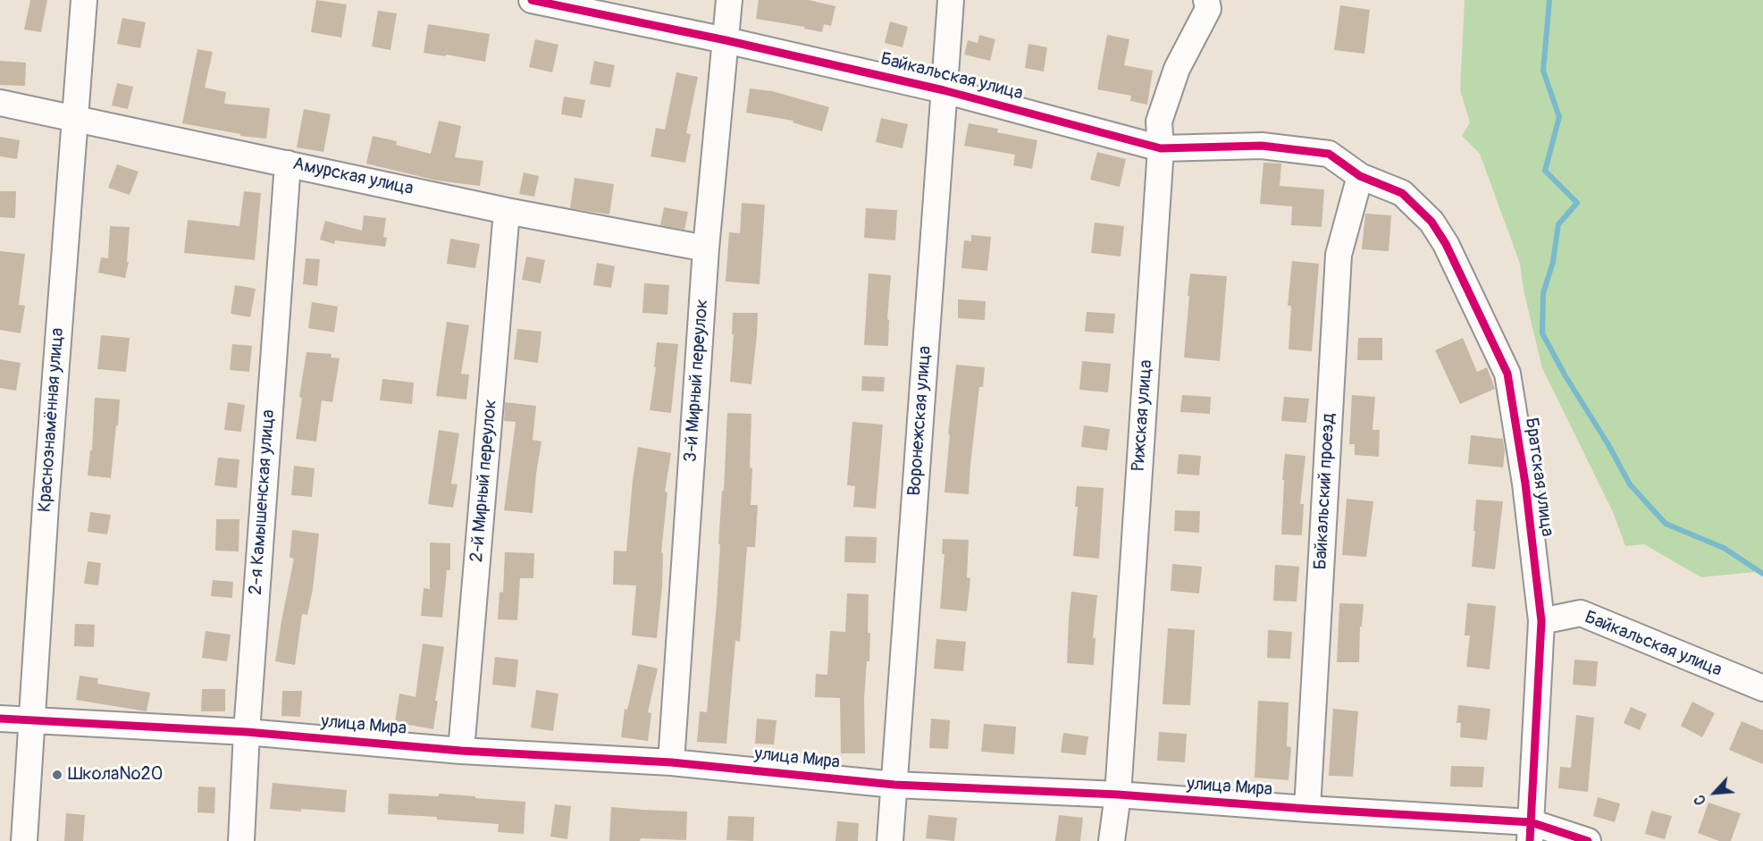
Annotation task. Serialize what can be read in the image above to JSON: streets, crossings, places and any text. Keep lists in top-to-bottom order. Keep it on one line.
{"streets":{"street":["Байкальская улица","Амурская улица","3-й Мирный переулок","Рижская улица","Краснознамённая улица","Воронежская улица","Братская улица","2-й Мирный переулок","Байкальский проезд","2-я Камышенская улица","улица Мира"]},"crossings":[["Байкальская улица","3-й Мирный переулок"],["Байкальская улица","Рижская улица"],["Байкальская улица","Воронежская улица"],["Байкальская улица","Братская улица"],["Байкальская улица","Байкальский проезд"],["Амурская улица","3-й Мирный переулок"],["Амурская улица","Краснознамённая улица"],["Амурская улица","2-й Мирный переулок"],["Амурская улица","2-я Камышенская улица"],["3-й Мирный переулок","улица Мира"],["Рижская улица","улица Мира"],["Краснознамённая улица","улица Мира"],["Воронежская улица","улица Мира"],["Братская улица","Байкальский проезд"],["Братская улица","улица Мира"],["2-й Мирный переулок","улица Мира"],["Байкальский проезд","улица Мира"],["2-я Камышенская улица","улица Мира"]],"places":["Школа№20"],"north":"bottom left"}
